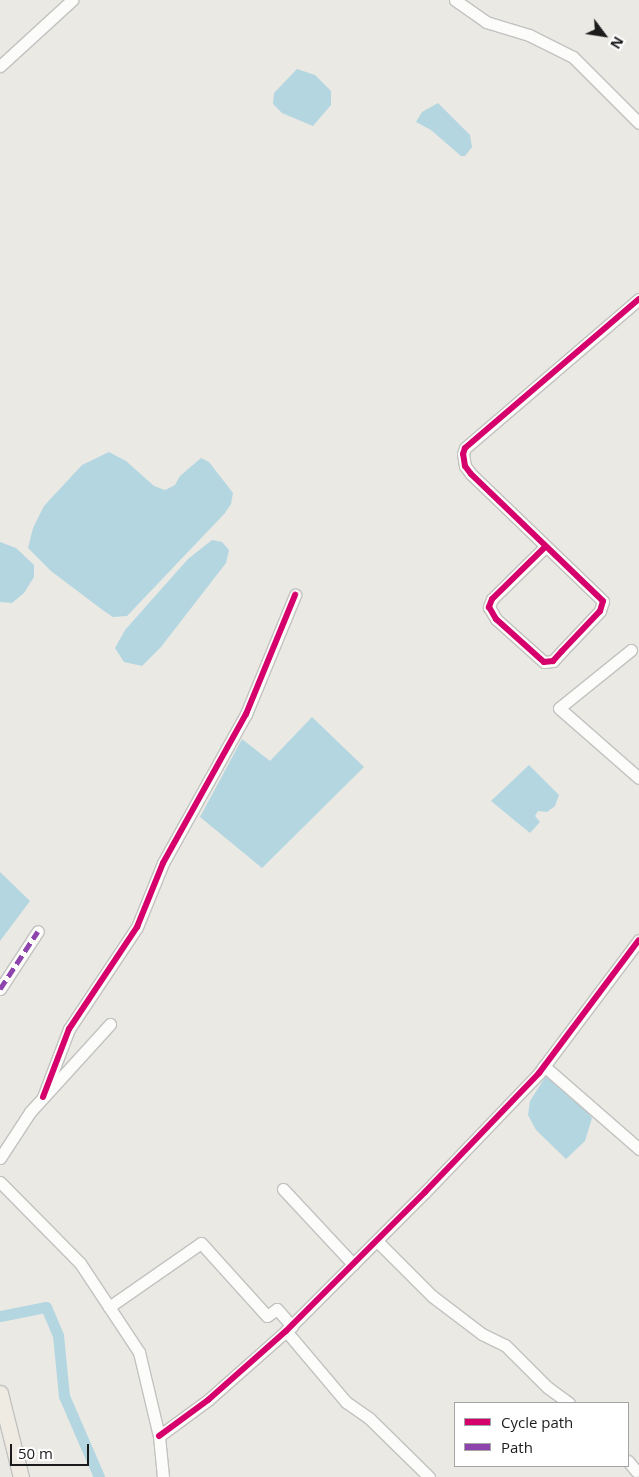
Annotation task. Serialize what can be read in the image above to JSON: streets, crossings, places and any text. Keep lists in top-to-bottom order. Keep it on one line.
{"legend":["Cycle path","Path"],"scale_bar":"50 m","north":"bottom right"}
